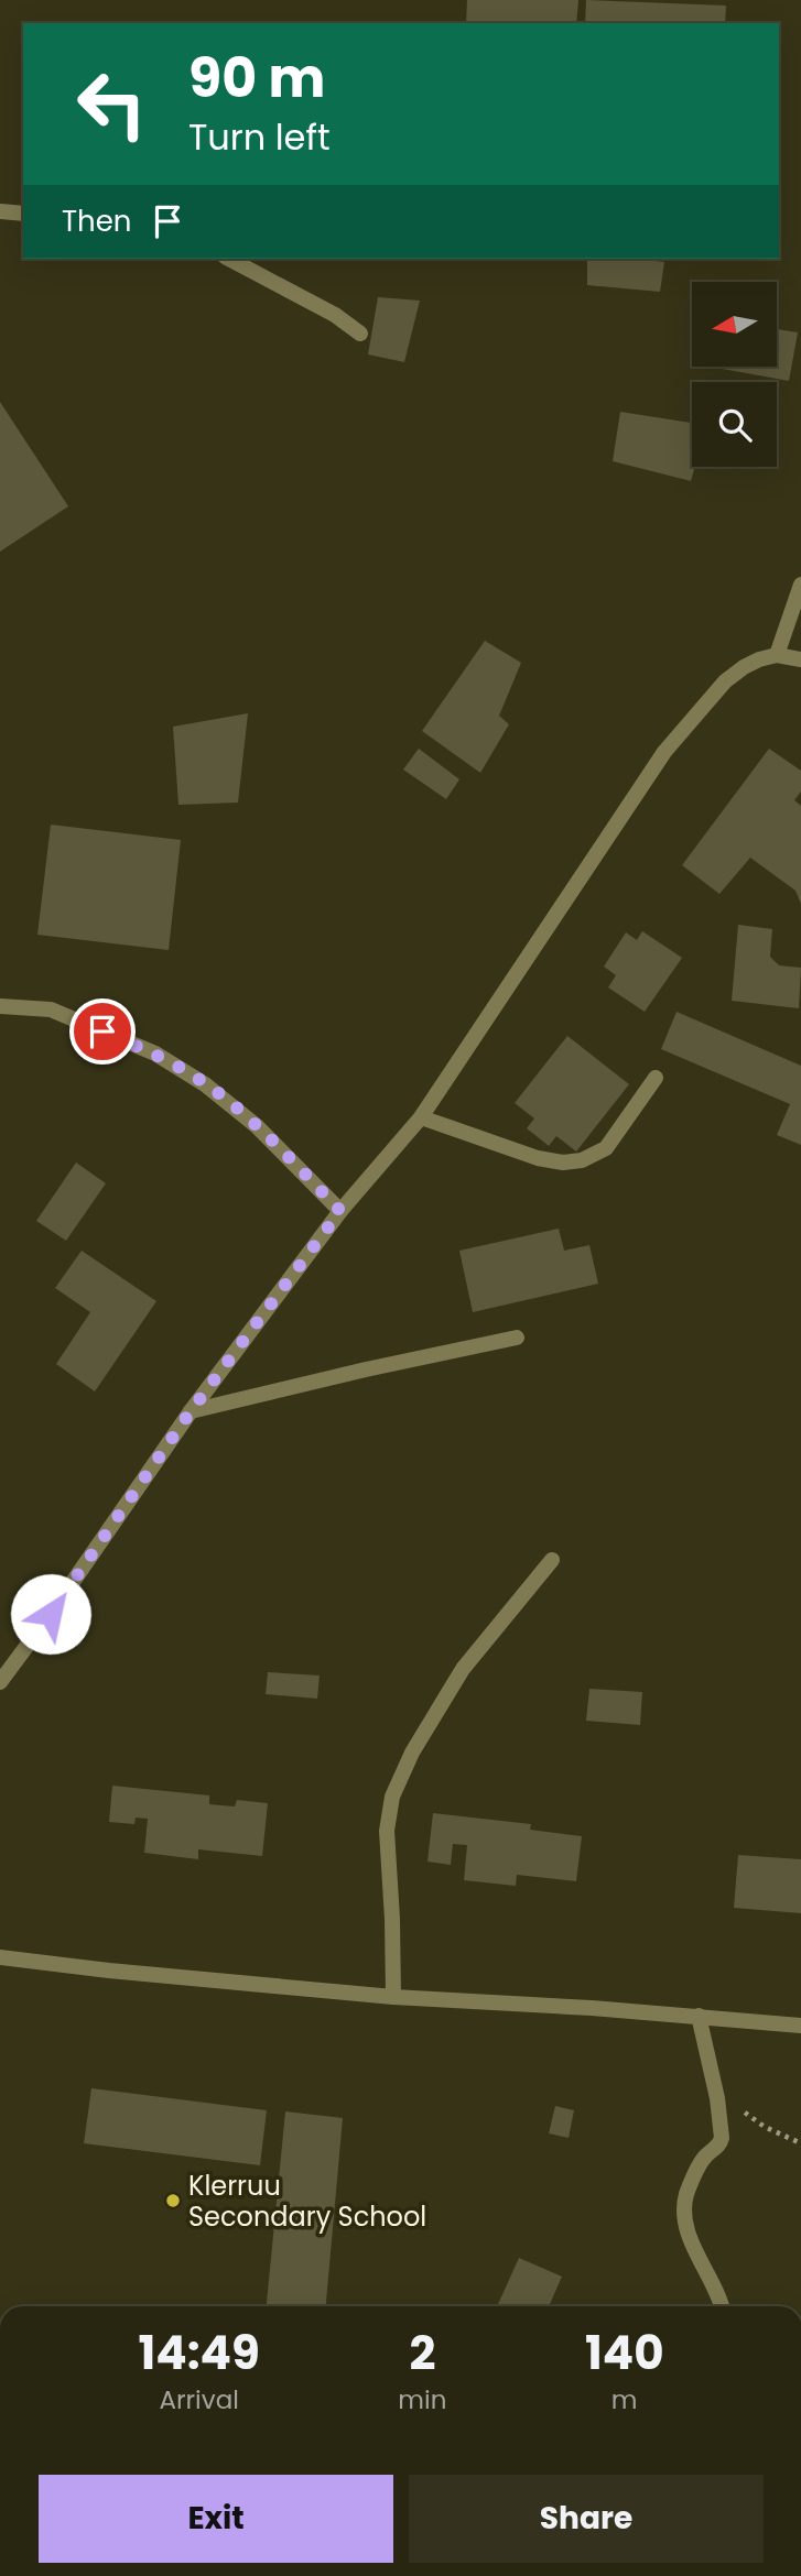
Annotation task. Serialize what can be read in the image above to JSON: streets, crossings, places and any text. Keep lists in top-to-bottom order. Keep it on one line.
{"places":["Klerruu Secondary School"],"north":"left","page":{"turn":["90 m","Turn left"],"then":"Then","eta":["14:49","Arrival","2","min","140","m"],"buttons":["Exit","Share"]}}
